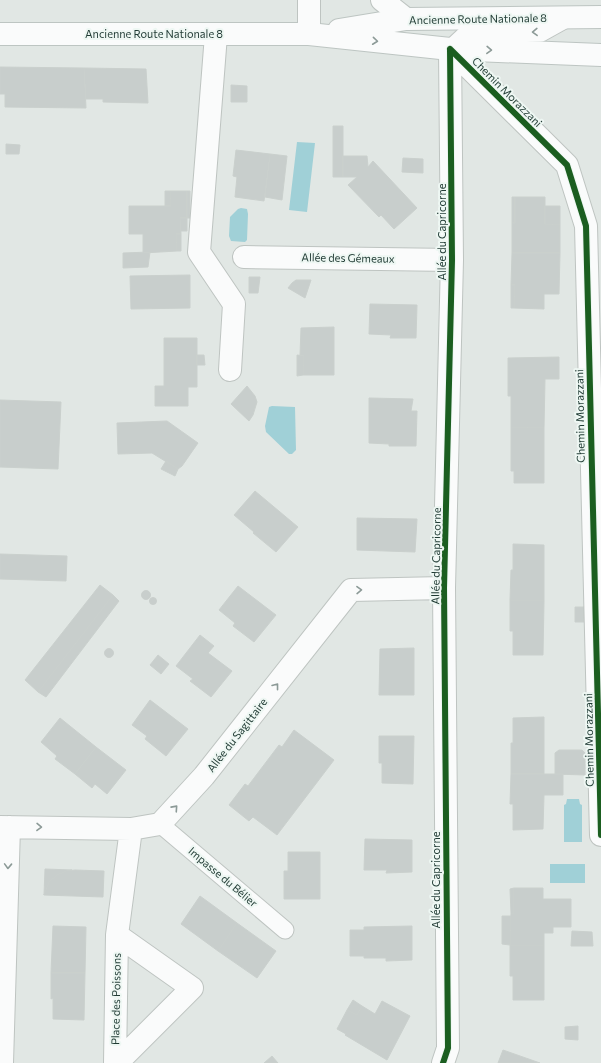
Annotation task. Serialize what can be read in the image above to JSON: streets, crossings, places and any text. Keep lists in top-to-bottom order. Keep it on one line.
{"streets":{"street":["Ancienne Route Nationale 8","Chemin Morazzani","Allée du Capricorne","Allée des Gémeaux","Allée du Sagittaire","Place des Poissons"],"lane":["Impasse du Bélier"]},"crossings":[["Ancienne Route Nationale 8","Chemin Morazzani"],["Ancienne Route Nationale 8","Allée du Capricorne"],["Chemin Morazzani","Allée du Capricorne"],["Allée du Capricorne","Allée des Gémeaux"],["Allée du Capricorne","Allée du Sagittaire"],["Allée du Sagittaire","Impasse du Bélier"]],"one_way":["Allée du Sagittaire"]}
